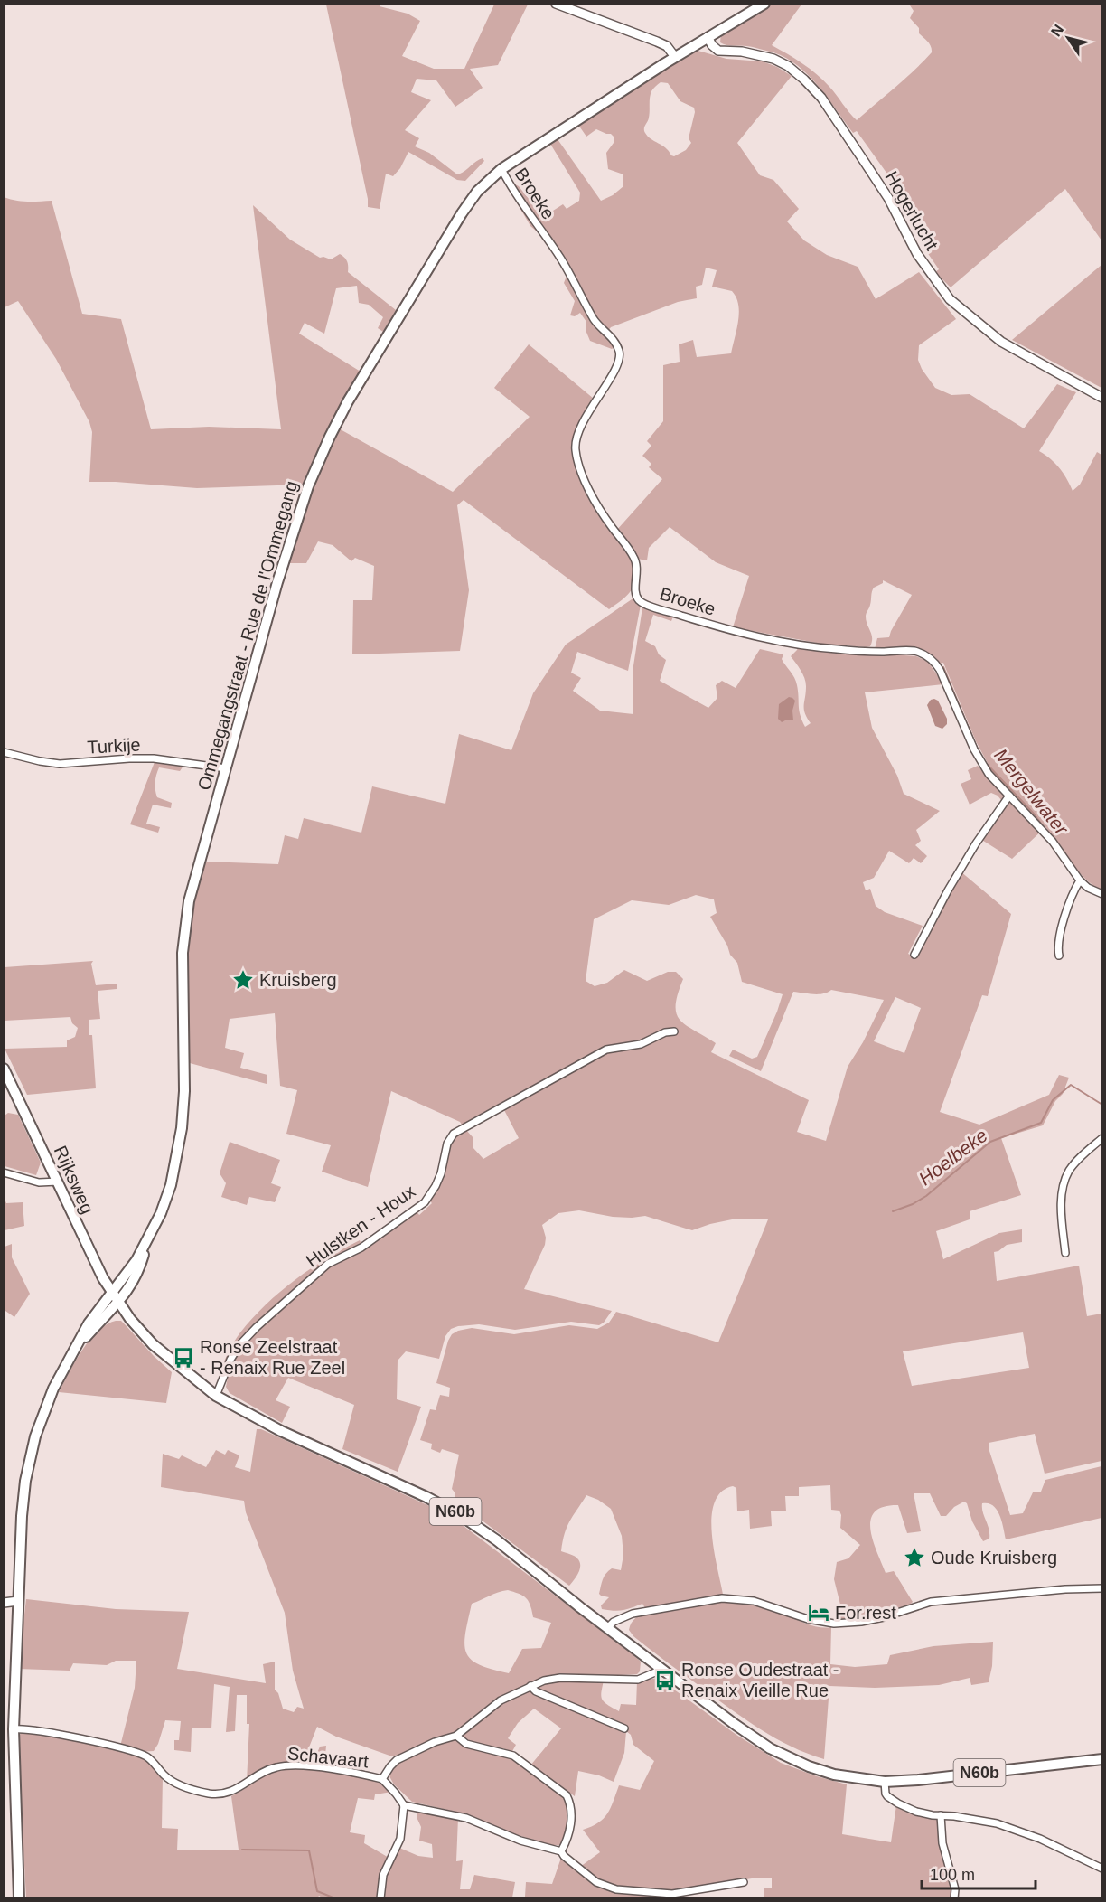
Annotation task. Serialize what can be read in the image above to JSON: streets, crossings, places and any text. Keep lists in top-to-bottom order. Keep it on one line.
{"streets":{"main road":["Ommegangstraat - Rue de l'Ommegang","Rijksweg","N60b"],"street":["Broeke","Hogerlucht","Turkije","Hulstken - Houx","Schavaart"]},"crossings":[["Broeke","Ommegangstraat - Rue de l'Ommegang"],["Hogerlucht","Ommegangstraat - Rue de l'Ommegang"],["Ommegangstraat - Rue de l'Ommegang","Turkije"],["Ommegangstraat - Rue de l'Ommegang","Rijksweg"],["Ommegangstraat - Rue de l'Ommegang","N60b"],["Rijksweg","N60b"],["Hulstken - Houx","N60b"],["N60b","Schavaart"]],"water":["Mergelwater","Hoelbeke"],"places":{"place":["Kruisberg","Oude Kruisberg"],"bus stop":["Ronse Zeelstraat - Renaix Rue Zeel","Ronse Oudestraat - Renaix Vieille Rue"],"hotel":["For.rest"]},"scale_bar":"100 m","north":"top left"}
